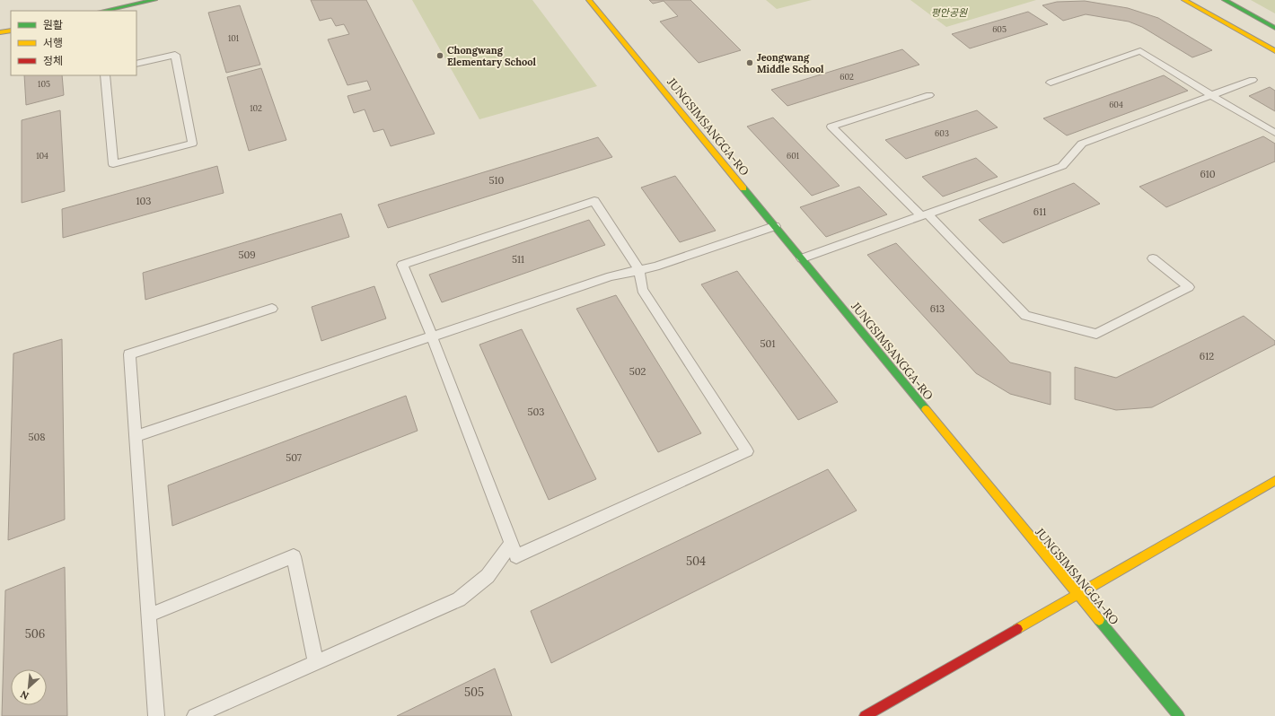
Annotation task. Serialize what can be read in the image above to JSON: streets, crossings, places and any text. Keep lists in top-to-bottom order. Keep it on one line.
{"streets":{"street":["JUNGSIMSANGGA-RO"]},"parks":["평안공원"],"places":["Chongwang Elementary School","Jeongwang Middle School"],"house_numbers":["605","101","602","105","604","102","603","104","601","610","510","103","611","509","511","613","501","612","502","503","508","507","504","506","505"],"legend":["원활","서행","정체"],"north":"bottom left"}
